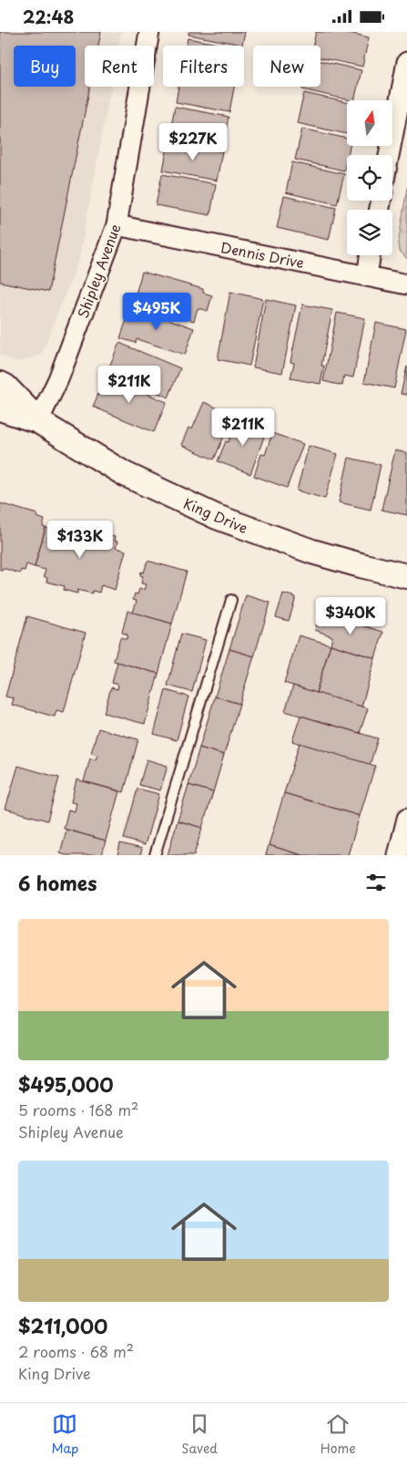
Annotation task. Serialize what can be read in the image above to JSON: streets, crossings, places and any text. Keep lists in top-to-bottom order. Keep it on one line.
{"streets":{"street":["Dennis Drive","Shipley Avenue","King Drive"]},"crossings":[["Dennis Drive","Shipley Avenue"],["Shipley Avenue","King Drive"]],"north":"top","page":{"status":"22:48","chip":["Buy","Rent","Filters","New"],"price":["$227K","$495K","$211K","$211K","$133K","$340K"],"heading":"6 homes","list":[{"name":"$495,000","note":"5 rooms · 168 m² · Shipley Avenue"},{"name":"$211,000","note":"2 rooms · 68 m² · King Drive"}],"tabs":["Map","Saved","Home"]}}
